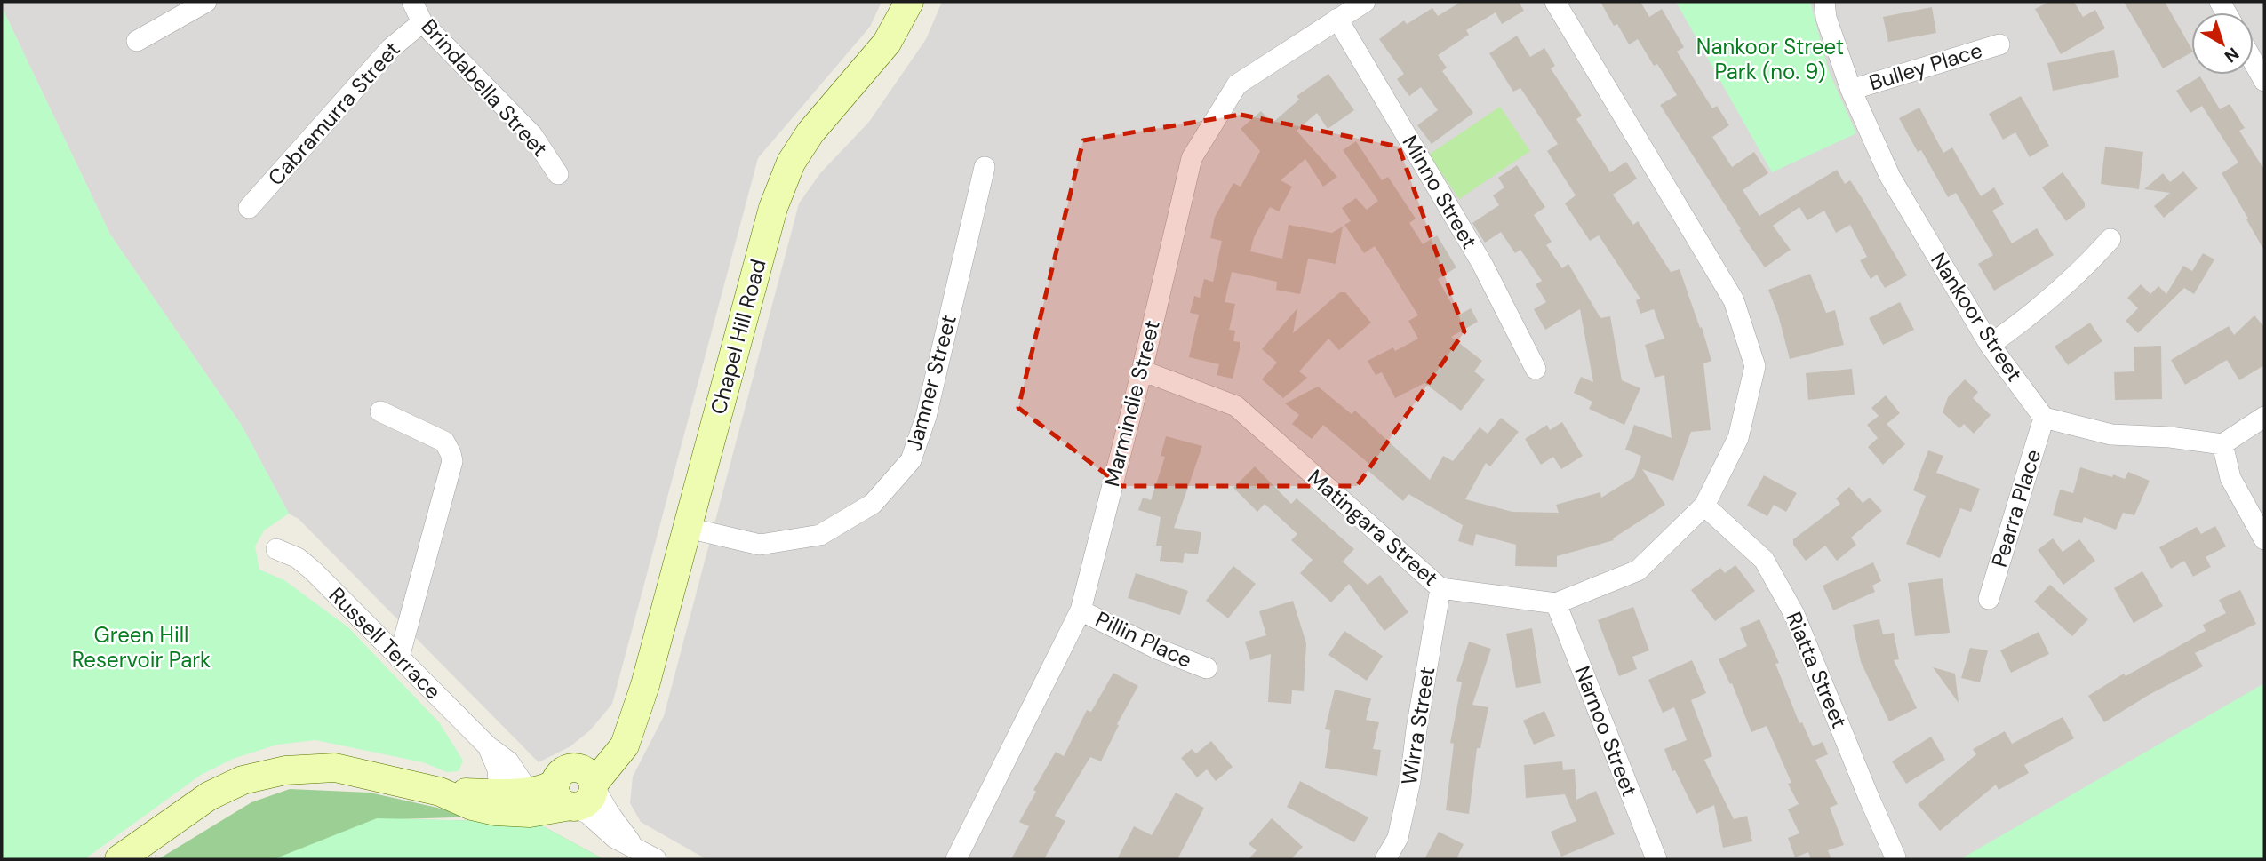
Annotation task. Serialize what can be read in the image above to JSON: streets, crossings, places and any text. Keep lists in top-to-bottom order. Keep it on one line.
{"streets":{"main road":["Chapel Hill Road"],"street":["Bulley Place","Brindabella Street","Cabramurra Street","Minno Street","Nankoor Street","Jamner Street","Marmindie Street","Pearra Place","Matingara Street","Pillin Place","Russell Terrace","Riatta Street","Wirra Street","Narnoo Street"]},"crossings":[["Bulley Place","Nankoor Street"],["Brindabella Street","Cabramurra Street"],["Minno Street","Marmindie Street"],["Nankoor Street","Pearra Place"],["Chapel Hill Road","Jamner Street"],["Marmindie Street","Matingara Street"],["Marmindie Street","Pillin Place"],["Matingara Street","Riatta Street"],["Matingara Street","Wirra Street"],["Matingara Street","Narnoo Street"]],"parks":["Nankoor Street Park (no. 9)","Green Hill Reservoir Park"],"north":"bottom right"}
